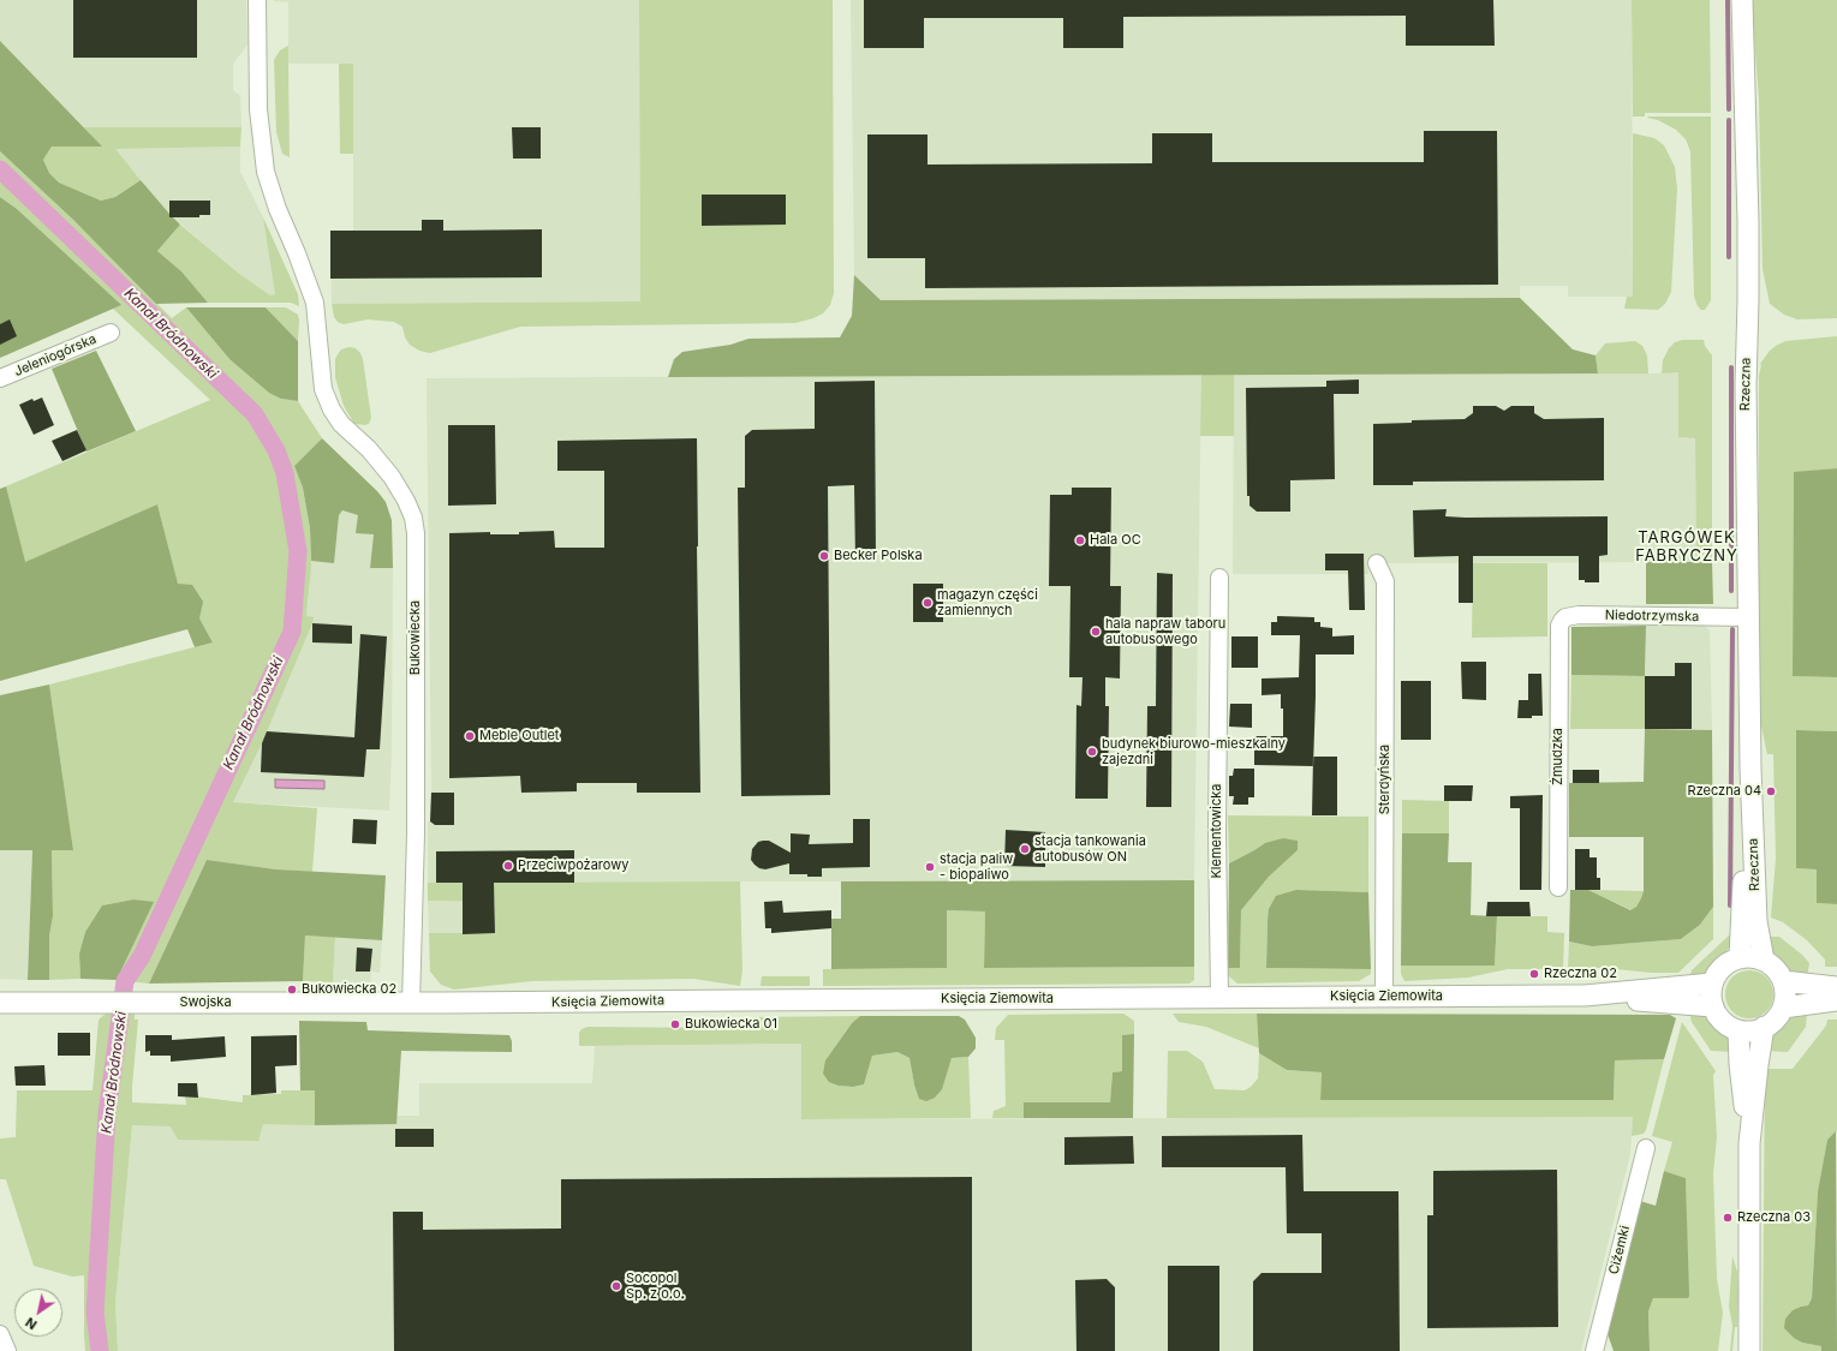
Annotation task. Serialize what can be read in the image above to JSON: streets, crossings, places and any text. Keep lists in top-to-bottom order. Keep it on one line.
{"streets":{"street":["Jeleniogórska","Rzeczna","Niedotrzymska","Bukowiecka","Żmudzka","Sterdyńska","Klementowicka","Księcia Ziemowita","Swojska","Ciżemki"]},"crossings":[["Rzeczna","Niedotrzymska"],["Rzeczna","Księcia Ziemowita"],["Niedotrzymska","Żmudzka"],["Bukowiecka","Księcia Ziemowita"],["Bukowiecka","Swojska"],["Sterdyńska","Księcia Ziemowita"],["Klementowicka","Księcia Ziemowita"],["Księcia Ziemowita","Swojska"]],"districts":["TARGÓWEK FABRYCZNY"],"water":["Kanał Bródnowski"],"places":["Hala OC","Becker Polska","magazyn części zamiennych","hala napraw taboru autobusowego","Meble Outlet","budynek biurowo-mieszkalny zajezdni","Rzeczna 04","stacja tankowania autobusów ON","Przeciwpożarowy","stacja paliw - biopaliwo","Rzeczna 02","Bukowiecka 02","Bukowiecka 01","Rzeczna 03","Socopol Sp. z o.o."],"north":"bottom left"}
